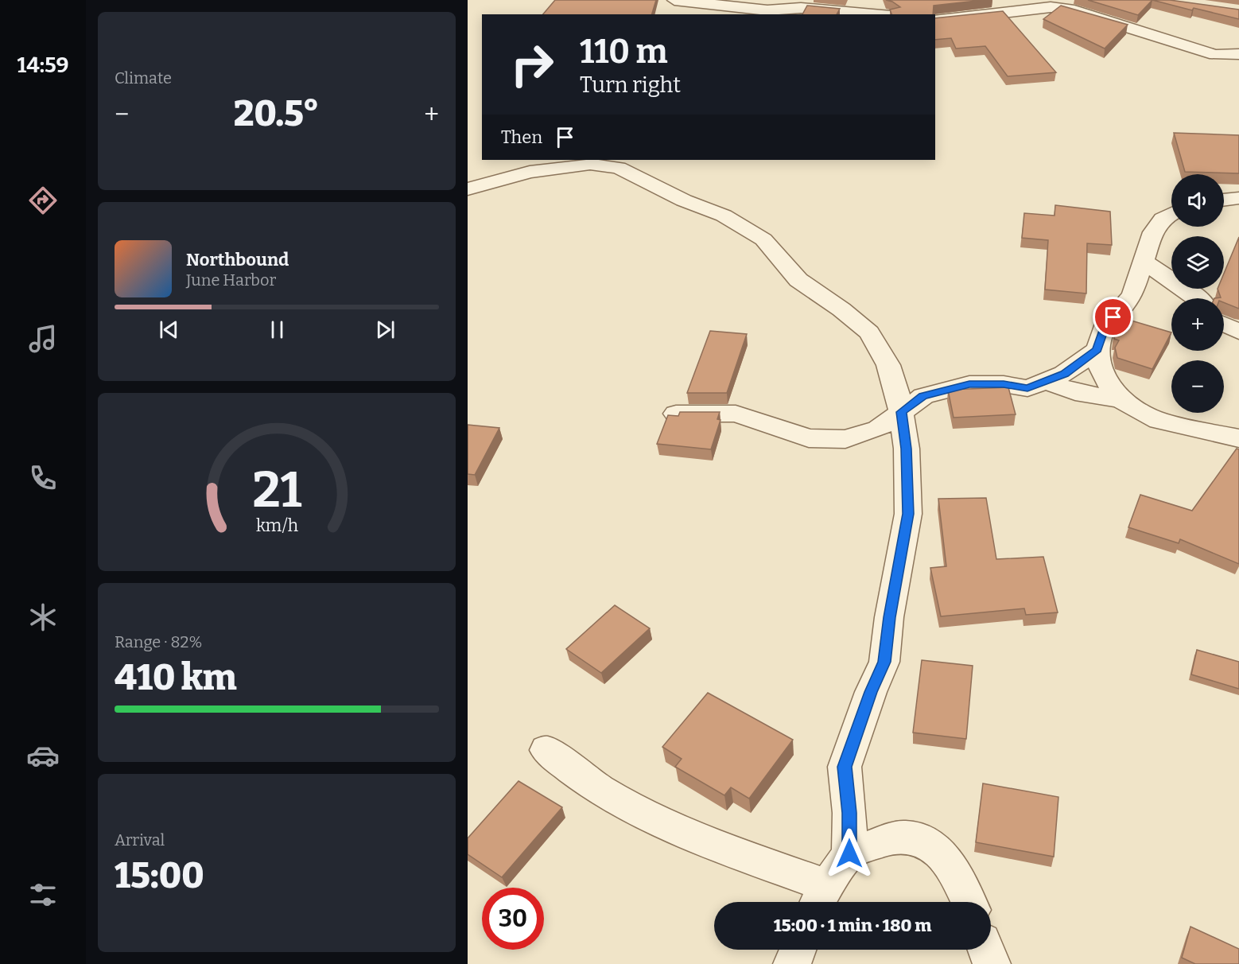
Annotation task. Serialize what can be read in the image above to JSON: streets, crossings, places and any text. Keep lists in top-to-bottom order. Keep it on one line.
{"page":{"tabs":"14:59","tile":["Climate",["Range · 82%","410 km"],["Arrival","15:00"]],"turn":["110 m","Turn right"],"heat":["−","20.5°","+"],"then":"Then","map_buttons":["+","−"],"song":["Northbound","June Harbor"],"limit":"30","trip":"15:00 · 1 min · 180 m","gauge":["21","km/h"]}}
